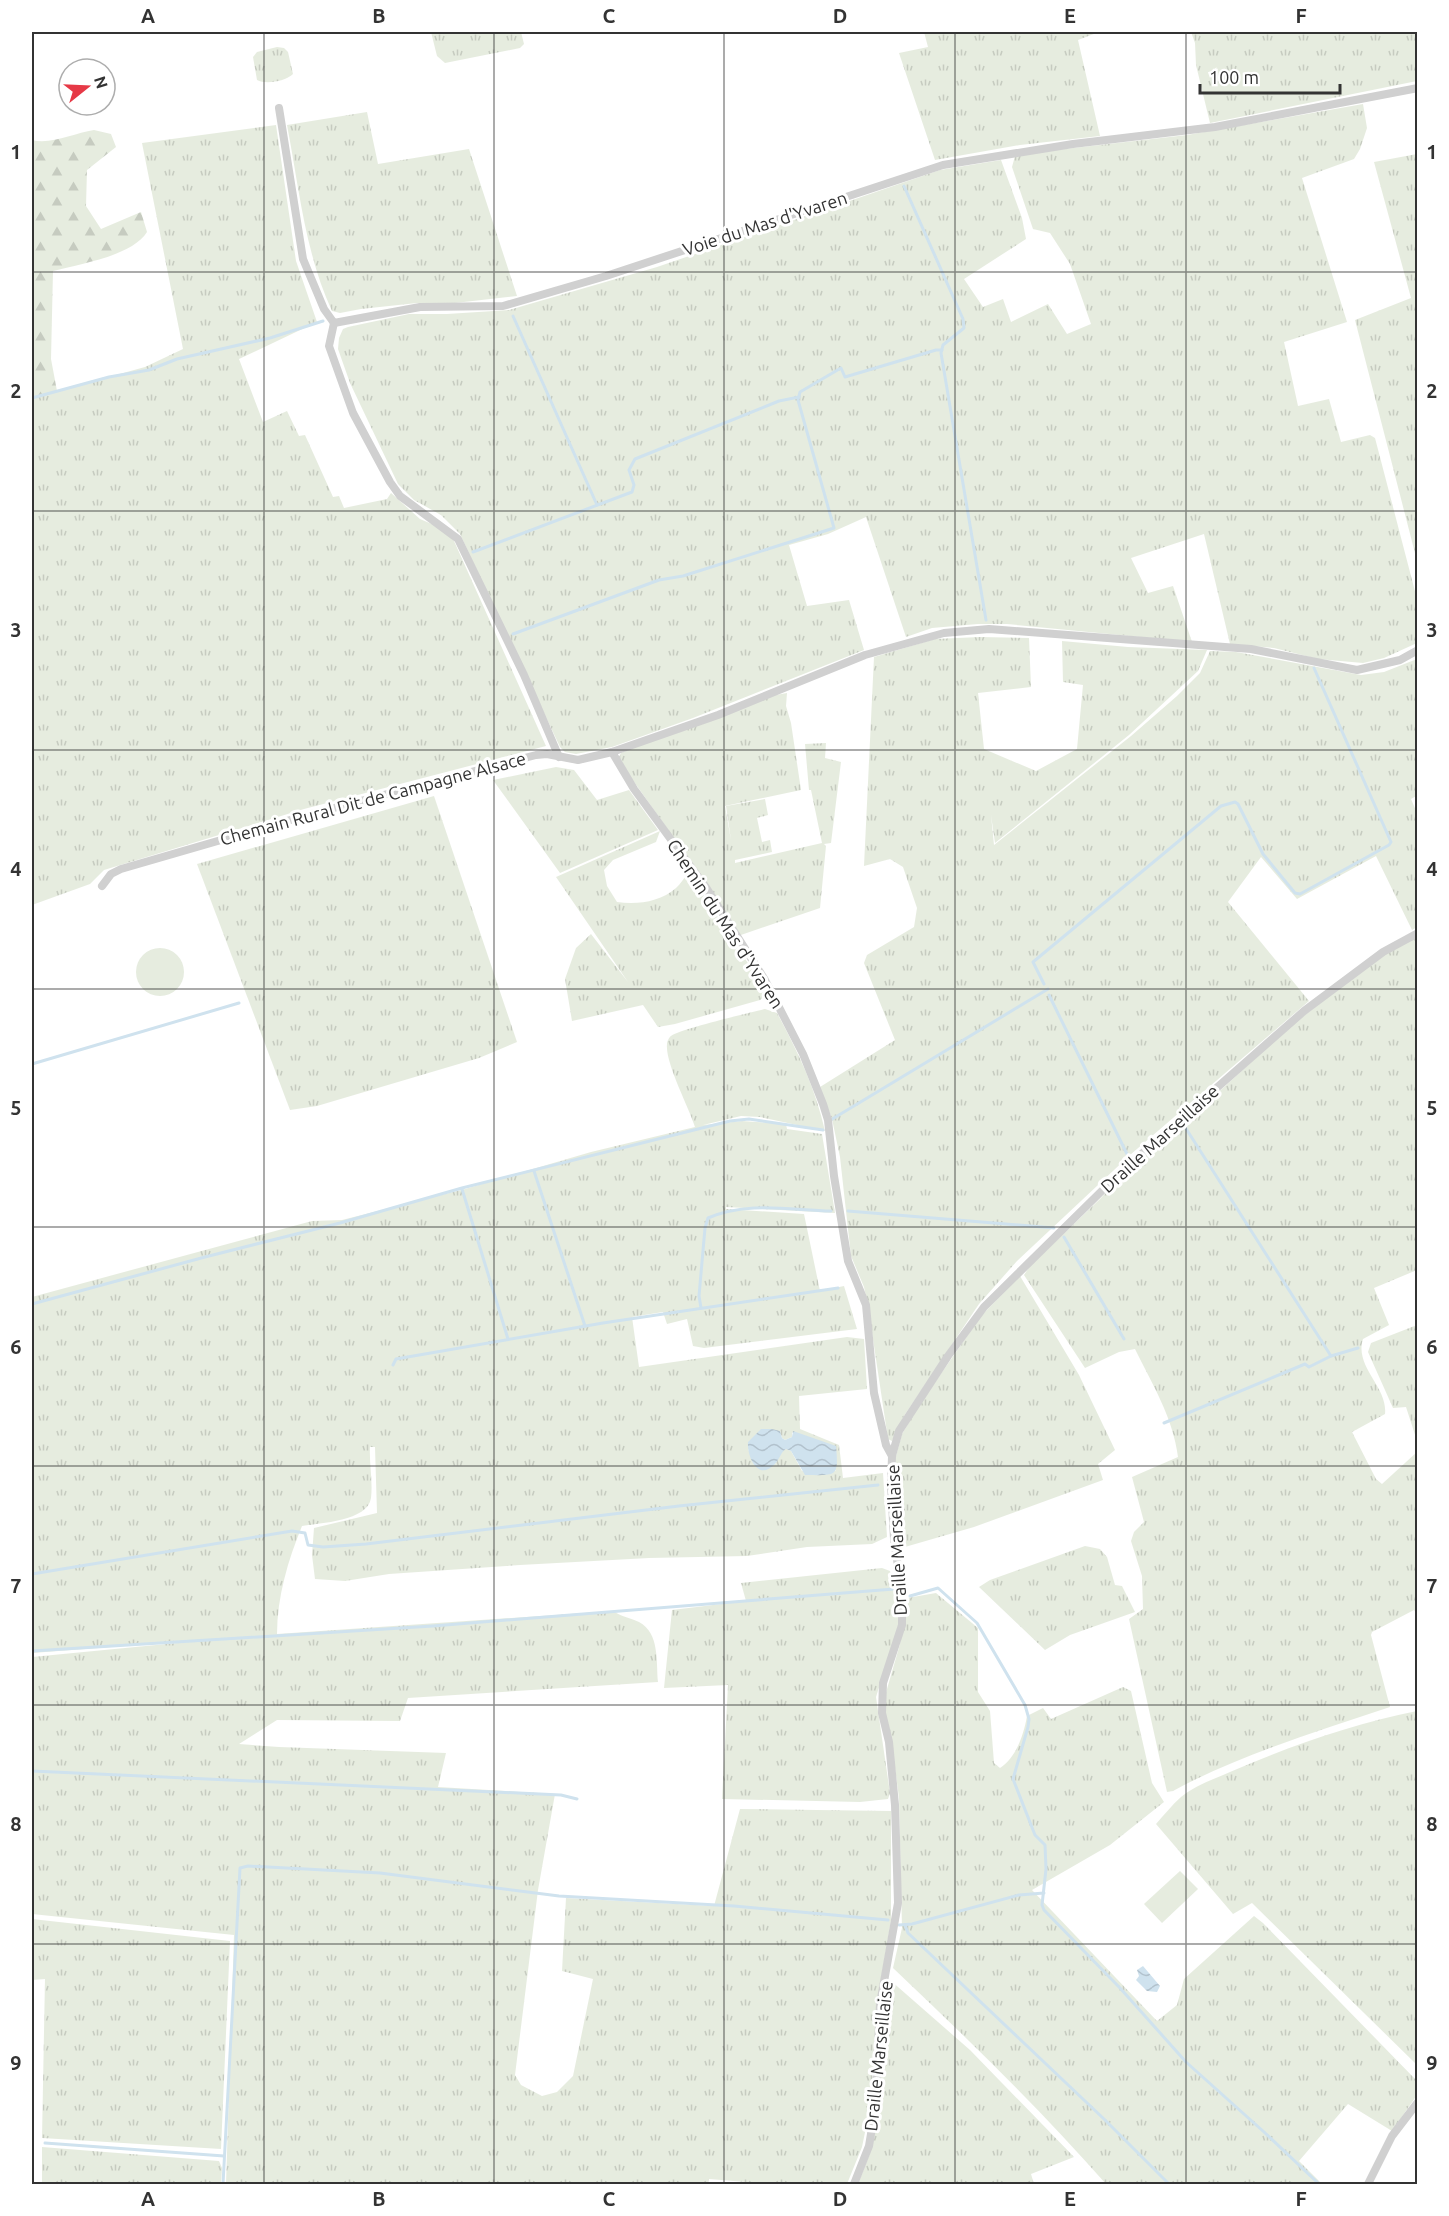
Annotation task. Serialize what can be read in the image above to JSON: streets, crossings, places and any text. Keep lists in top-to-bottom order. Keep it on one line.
{"streets":{"street":["Voie du Mas d'Yvaren","Chemain Rural Dit de Campagne Alsace","Chemin du Mas d'Yvaren","Draille Marseillaise"]},"crossings":[["Chemain Rural Dit de Campagne Alsace","Chemin du Mas d'Yvaren"],["Chemin du Mas d'Yvaren","Draille Marseillaise"]],"scale_bar":"100 m","north":"right","grid":{"columns":["A","B","C","D","E","F"],"rows":["1","2","3","4","5","6","7","8","9"]}}
